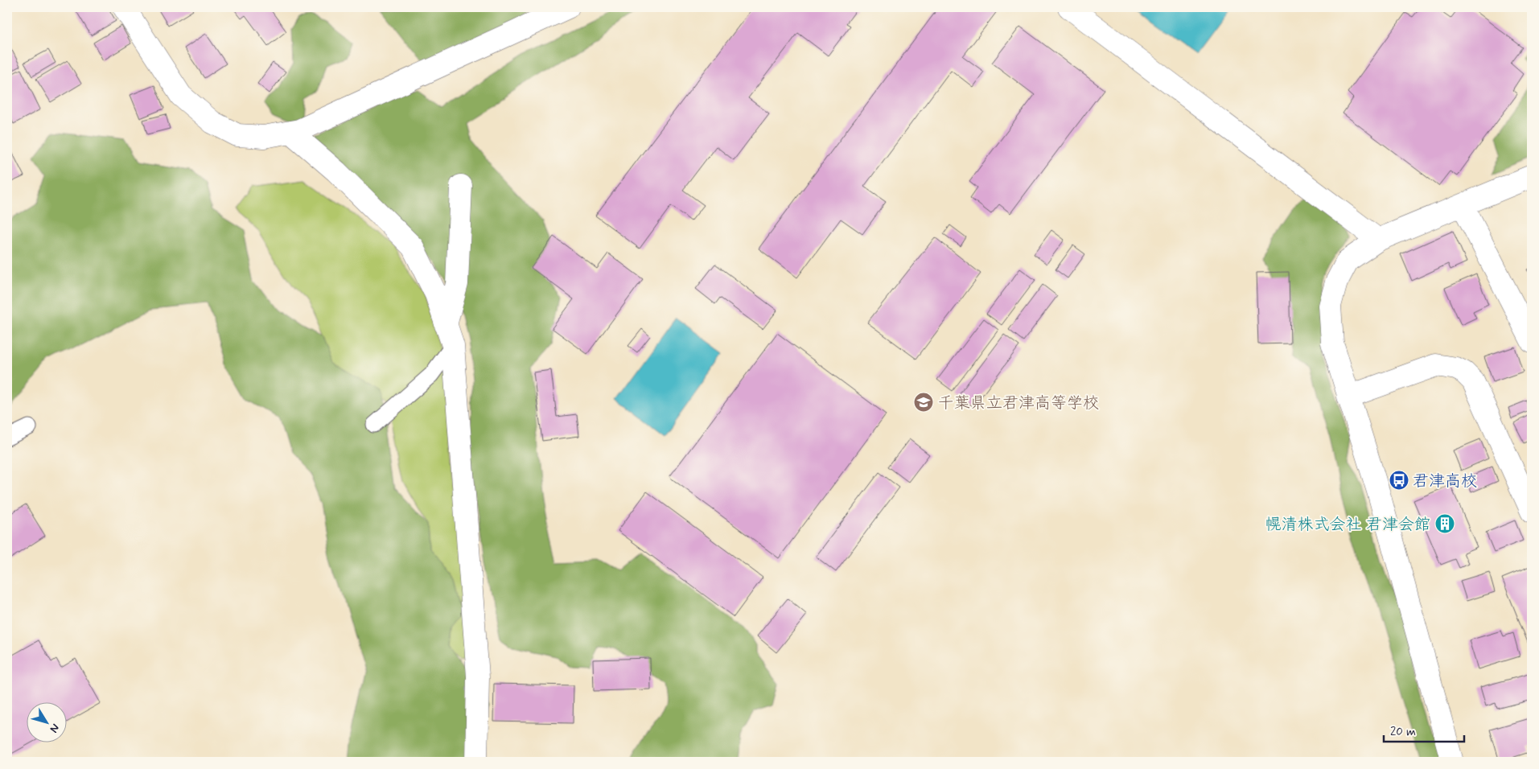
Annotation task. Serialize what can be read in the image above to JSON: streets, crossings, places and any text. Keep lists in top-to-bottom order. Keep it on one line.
{"places":{"school or university":["千葉県立君津高等学校"],"bus stop":["君津高校"],"building":["幌清株式会社 君津会館"]},"scale_bar":"20 m","north":"bottom right"}
